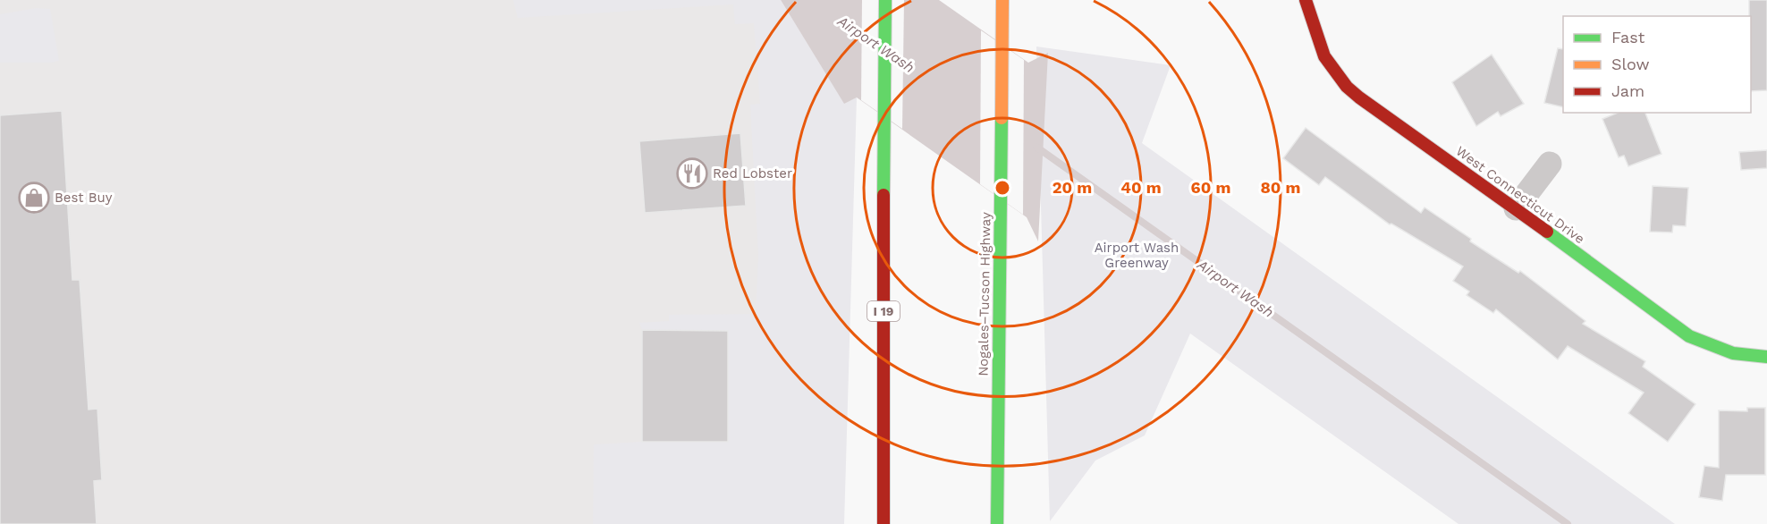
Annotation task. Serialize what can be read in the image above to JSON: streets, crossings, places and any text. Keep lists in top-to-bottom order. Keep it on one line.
{"streets":{"main road":["West Connecticut Drive","Nogales–Tucson Highway","I 19"]},"water":["Airport Wash"],"parks":["Airport Wash Greenway"],"places":{"restaurant":["Red Lobster"],"shop":["Best Buy"]},"legend":["Fast","Slow","Jam"],"rings":["20 m","40 m","60 m","80 m"]}
